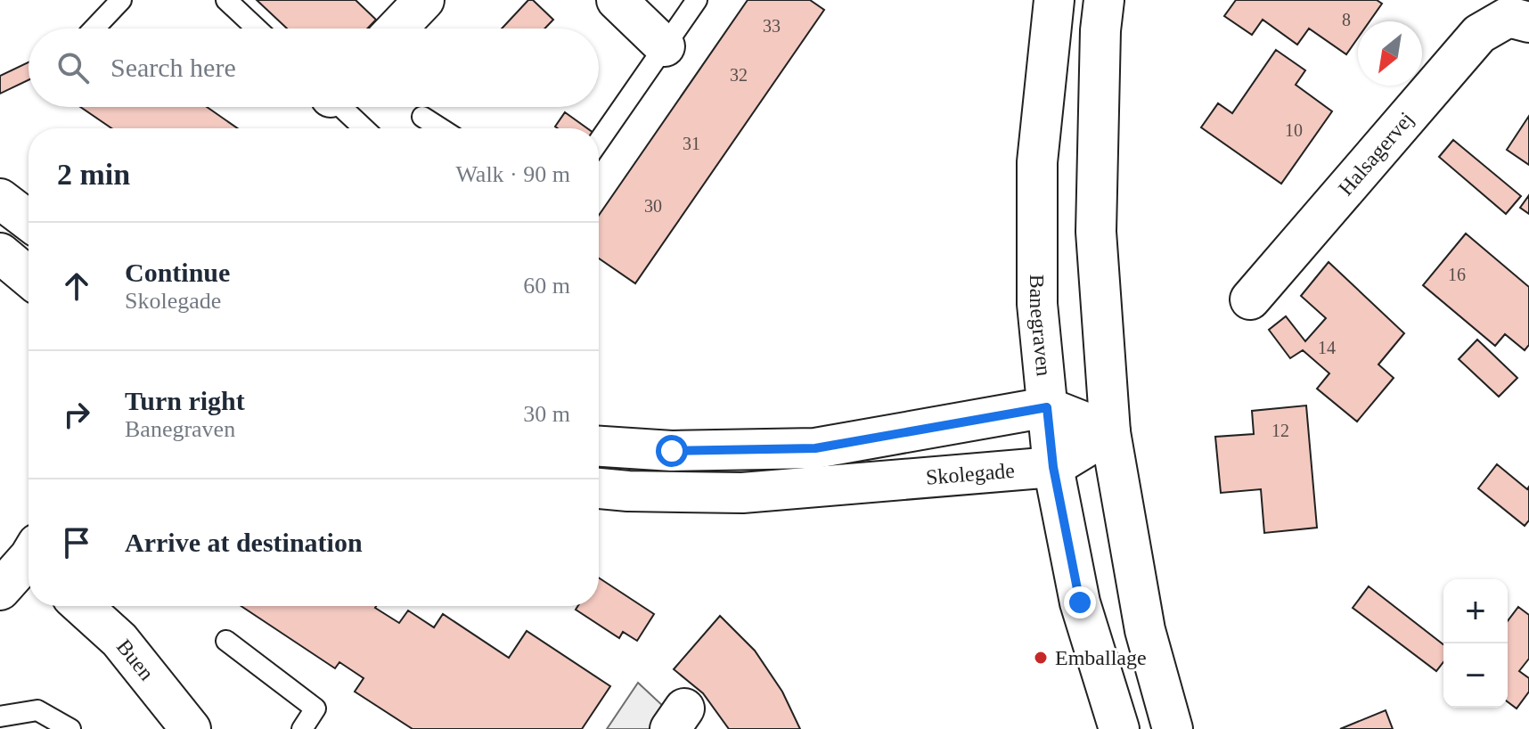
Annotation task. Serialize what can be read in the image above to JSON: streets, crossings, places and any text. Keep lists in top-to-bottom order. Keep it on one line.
{"streets":{"street":["Halsagervej","Banegraven","Skolegade","Buen"]},"crossings":[["Banegraven","Skolegade"]],"places":["Emballage"],"house_numbers":["8","33","32","10","31","30","16","14","12"],"north":"bottom left","page":{"search":"Search here","heading":["2 min","Walk · 90 m"],"list":[["Continue","Skolegade","60 m"],["Turn right","Banegraven","30 m"],"Arrive at destination"],"map_buttons":["+","−"]}}
